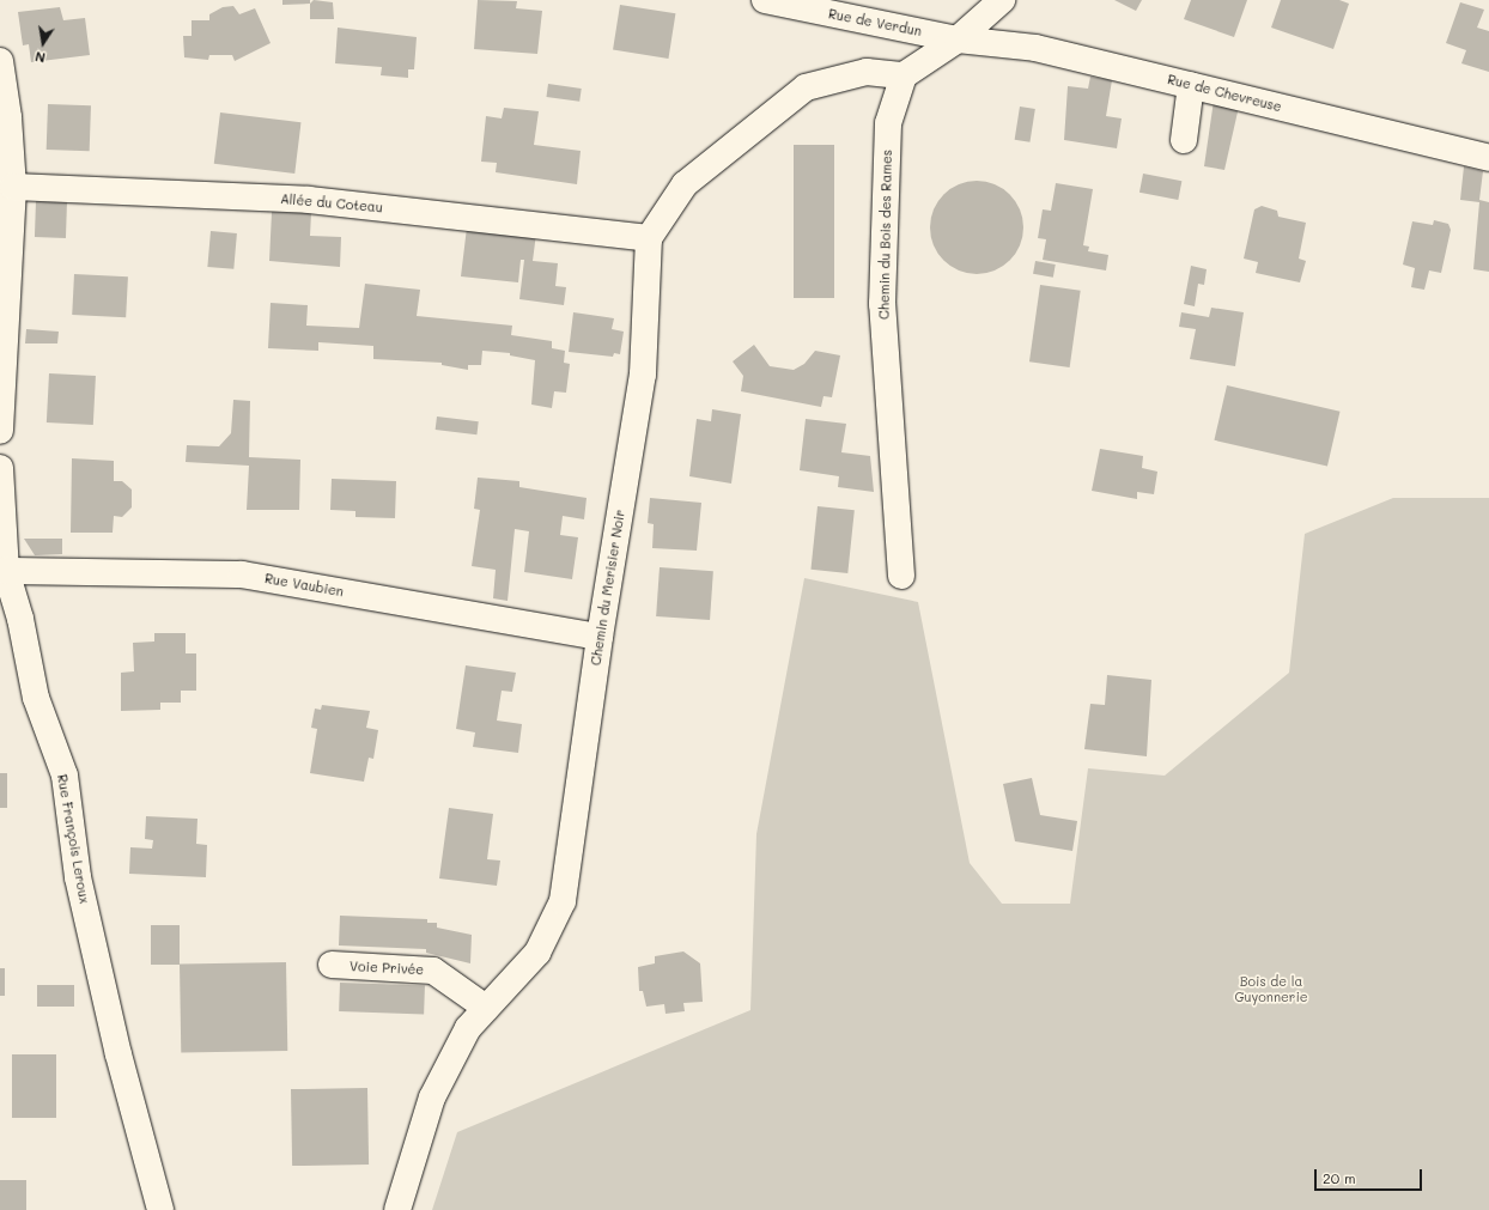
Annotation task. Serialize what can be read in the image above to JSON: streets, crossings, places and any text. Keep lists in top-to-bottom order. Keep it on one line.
{"streets":{"street":["Rue de Verdun","Rue de Chevreuse","Allée du Coteau","Chemin du Bois des Rames","Rue Vaubien","Chemin du Merisier Noir","Rue François Leroux","Voie Privée"]},"crossings":[["Rue de Verdun","Rue de Chevreuse"],["Allée du Coteau","Chemin du Merisier Noir"],["Rue Vaubien","Chemin du Merisier Noir"],["Rue Vaubien","Rue François Leroux"],["Chemin du Merisier Noir","Voie Privée"]],"parks":["Bois de la Guyonnerie"],"scale_bar":"20 m","north":"bottom"}
